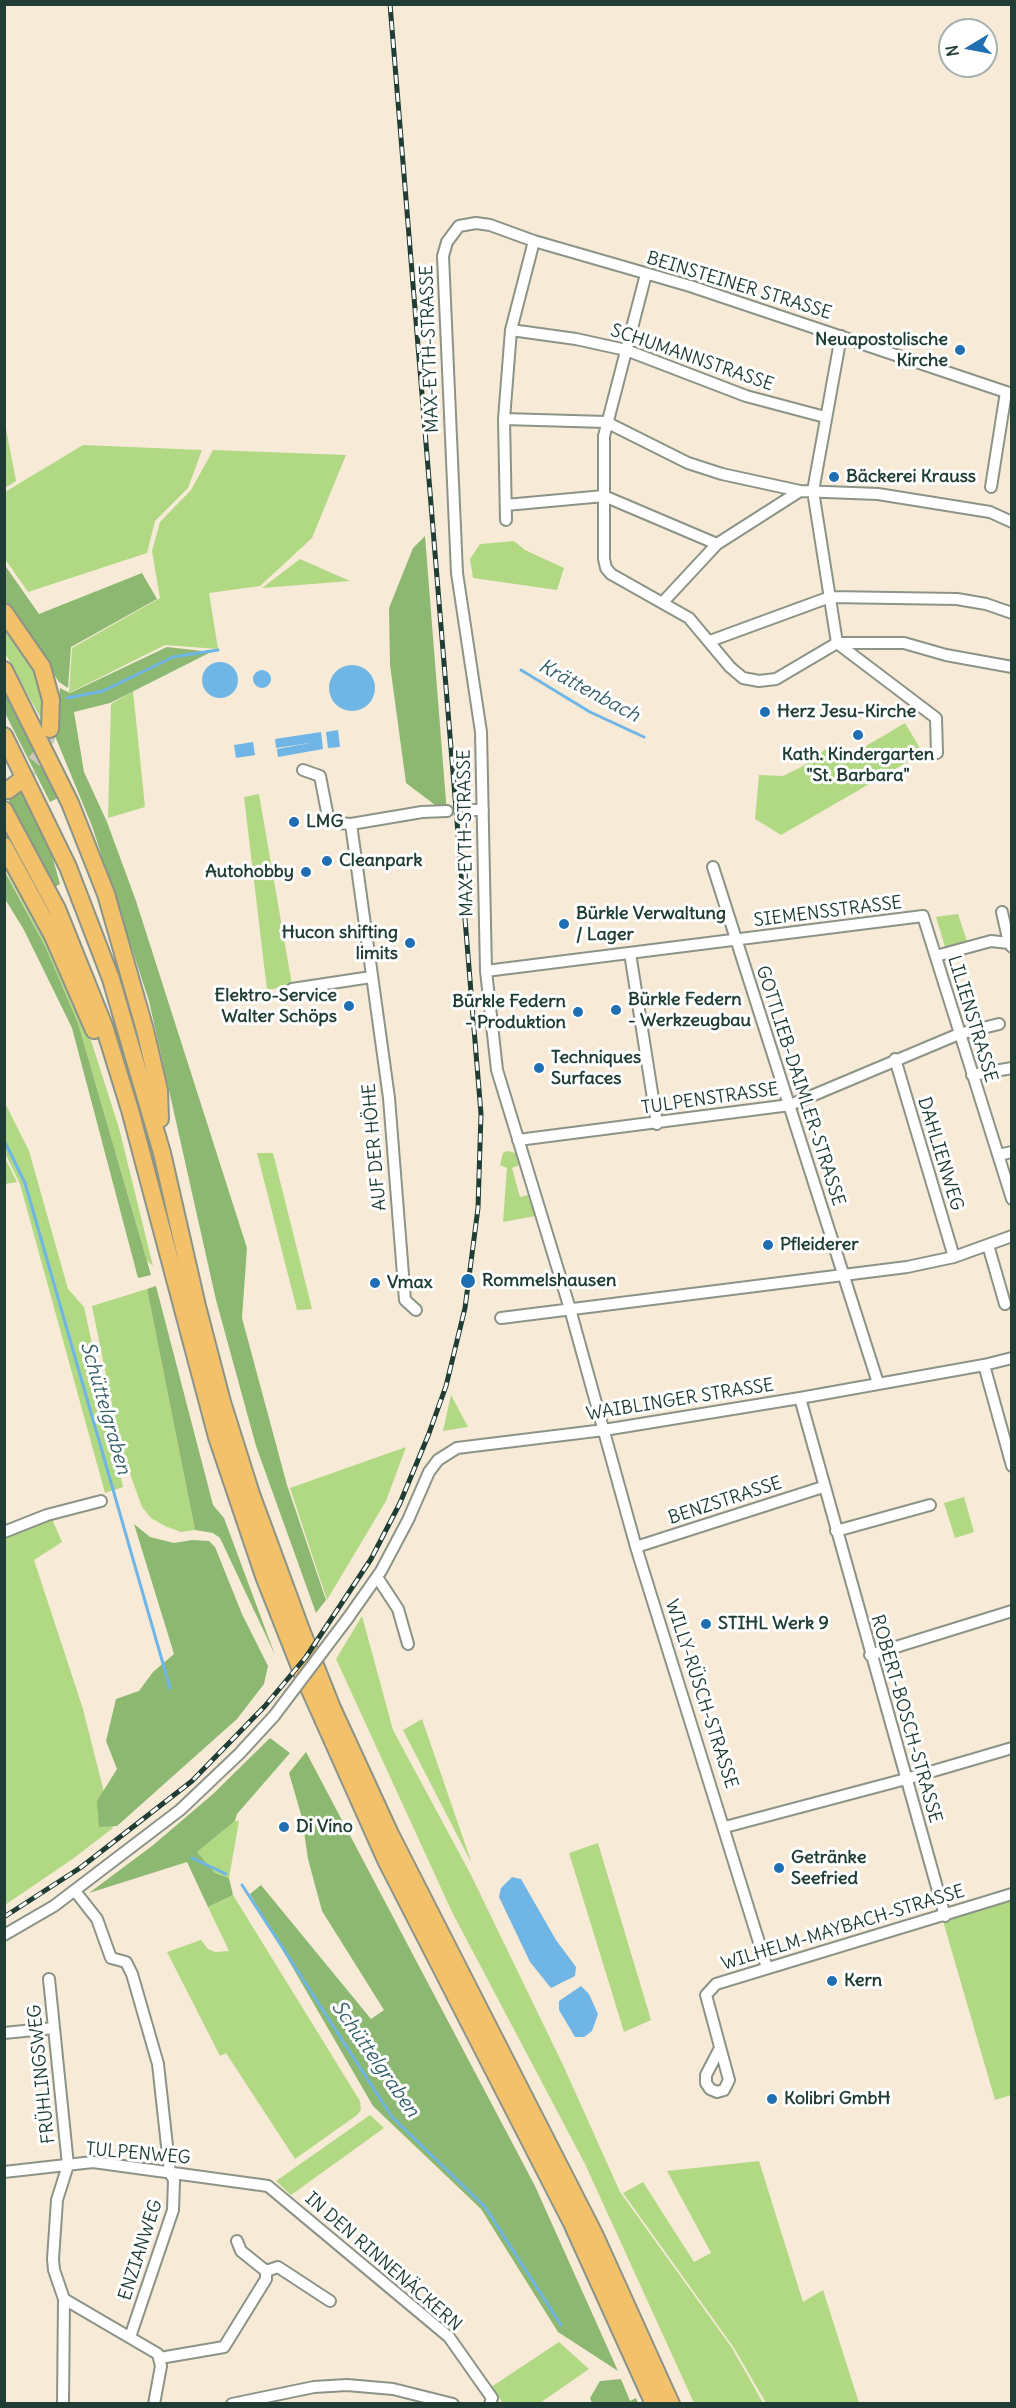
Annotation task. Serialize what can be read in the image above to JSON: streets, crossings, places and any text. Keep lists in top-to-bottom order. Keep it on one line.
{"streets":{"street":["BEINSTEINER STRASSE","MAX-EYTH-STRASSE","SCHUMANNSTRASSE","SIEMENSSTRASSE","LILIENSTRASSE","GOTTLIEB-DAIMLER-STRASSE","TULPENSTRASSE","AUF DER HÖHE","DAHLIENWEG","WAIBLINGER STRASSE","BENZSTRASSE","WILLY-RÜSCH-STRASSE","ROBERT-BOSCH-STRASSE","WILHELM-MAYBACH-STRASSE","FRÜHLINGSWEG","TULPENWEG","ENZIANWEG","IN DEN RINNENÄCKERN"]},"crossings":[["BEINSTEINER STRASSE","MAX-EYTH-STRASSE"],["MAX-EYTH-STRASSE","SIEMENSSTRASSE"],["MAX-EYTH-STRASSE","TULPENSTRASSE"],["MAX-EYTH-STRASSE","WAIBLINGER STRASSE"],["MAX-EYTH-STRASSE","WILLY-RÜSCH-STRASSE"],["SIEMENSSTRASSE","LILIENSTRASSE"],["SIEMENSSTRASSE","GOTTLIEB-DAIMLER-STRASSE"],["LILIENSTRASSE","TULPENSTRASSE"],["GOTTLIEB-DAIMLER-STRASSE","TULPENSTRASSE"],["GOTTLIEB-DAIMLER-STRASSE","WAIBLINGER STRASSE"],["TULPENSTRASSE","DAHLIENWEG"],["WAIBLINGER STRASSE","WILLY-RÜSCH-STRASSE"],["WAIBLINGER STRASSE","ROBERT-BOSCH-STRASSE"],["WAIBLINGER STRASSE","ENZIANWEG"],["BENZSTRASSE","WILLY-RÜSCH-STRASSE"],["BENZSTRASSE","ROBERT-BOSCH-STRASSE"],["WILLY-RÜSCH-STRASSE","WILHELM-MAYBACH-STRASSE"],["ROBERT-BOSCH-STRASSE","WILHELM-MAYBACH-STRASSE"],["FRÜHLINGSWEG","TULPENWEG"],["TULPENWEG","ENZIANWEG"],["TULPENWEG","IN DEN RINNENÄCKERN"]],"water":["Krättenbach","Schüttelgraben"],"places":["Neuapostolische Kirche","Bäckerei Krauss","Herz Jesu-Kirche","Kath. Kindergarten \"St. Barbara\"","LMG","Cleanpark","Autohobby","Bürkle Verwaltung / Lager","Hucon shifting limits","Elektro-Service Walter Schöps","Bürkle Federn - Werkzeugbau","Bürkle Federn - Produktion","Techniques Surfaces","Pfleiderer","Rommelshausen","Vmax","STIHL Werk 9","Di Vino","Getränke Seefried","Kern","Kolibri GmbH"],"north":"left"}
